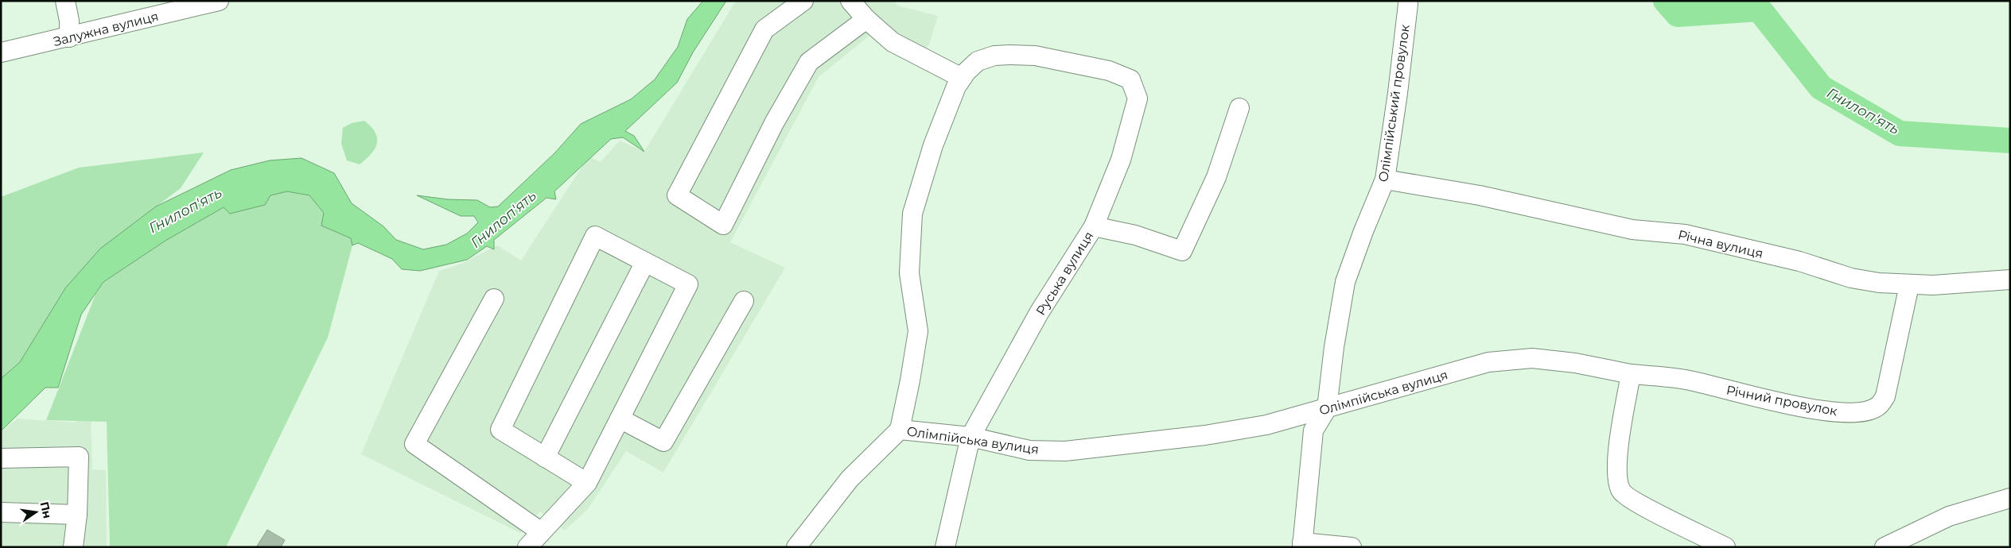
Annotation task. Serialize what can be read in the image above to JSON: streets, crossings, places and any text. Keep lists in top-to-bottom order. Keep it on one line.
{"streets":{"street":["Залужна вулиця","Олімпійський провулок","Річна вулиця","Руська вулиця","Олімпійська вулиця","Річний провулок"]},"crossings":[["Олімпійський провулок","Річна вулиця"],["Олімпійський провулок","Олімпійська вулиця"],["Річна вулиця","Річний провулок"],["Руська вулиця","Олімпійська вулиця"],["Олімпійська вулиця","Річний провулок"]],"water":["Гнилоп'ять"],"north":"right"}
